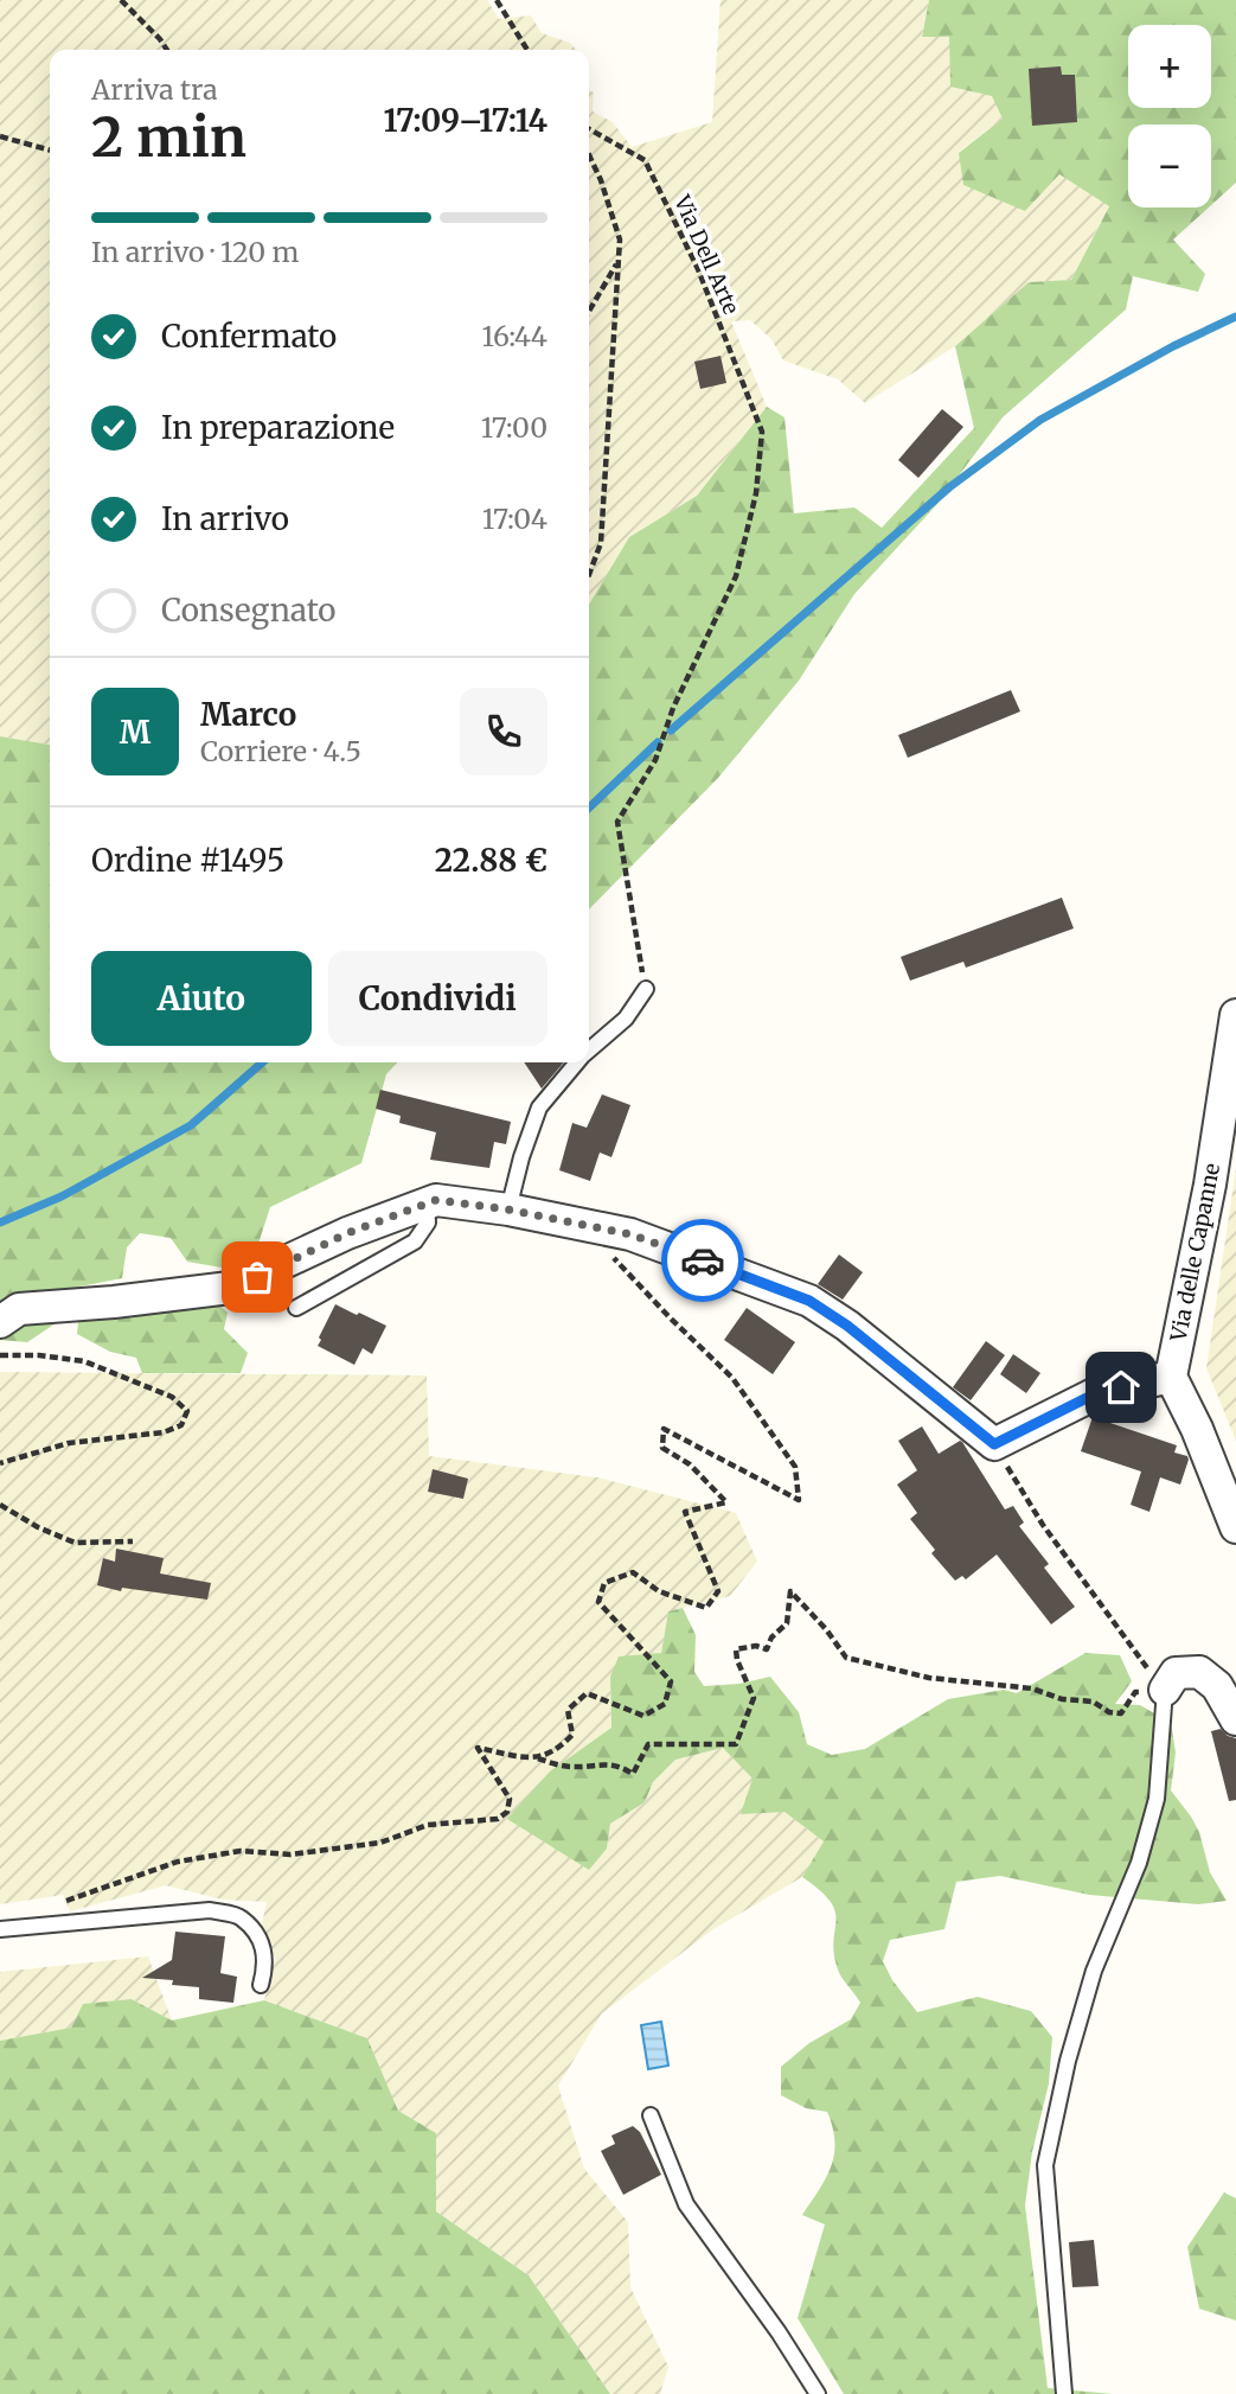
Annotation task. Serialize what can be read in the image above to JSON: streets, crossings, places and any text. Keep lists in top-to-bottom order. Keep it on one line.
{"streets":{"street":["Via delle Capanne"],"path":["Via Dell Arte"]},"page":{"map_buttons":["+","−"],"heading":["2 min","Arriva tra","17:09–17:14"],"panel":["Marco","Corriere · 4.5","Ordine #1495","22.88 €"],"bar":"In arrivo · 120 m","list":[["Confermato","16:44"],["In preparazione","17:00"],["In arrivo","17:04"],"Consegnato"],"round":"M","buttons":["Aiuto","Condividi"]}}
